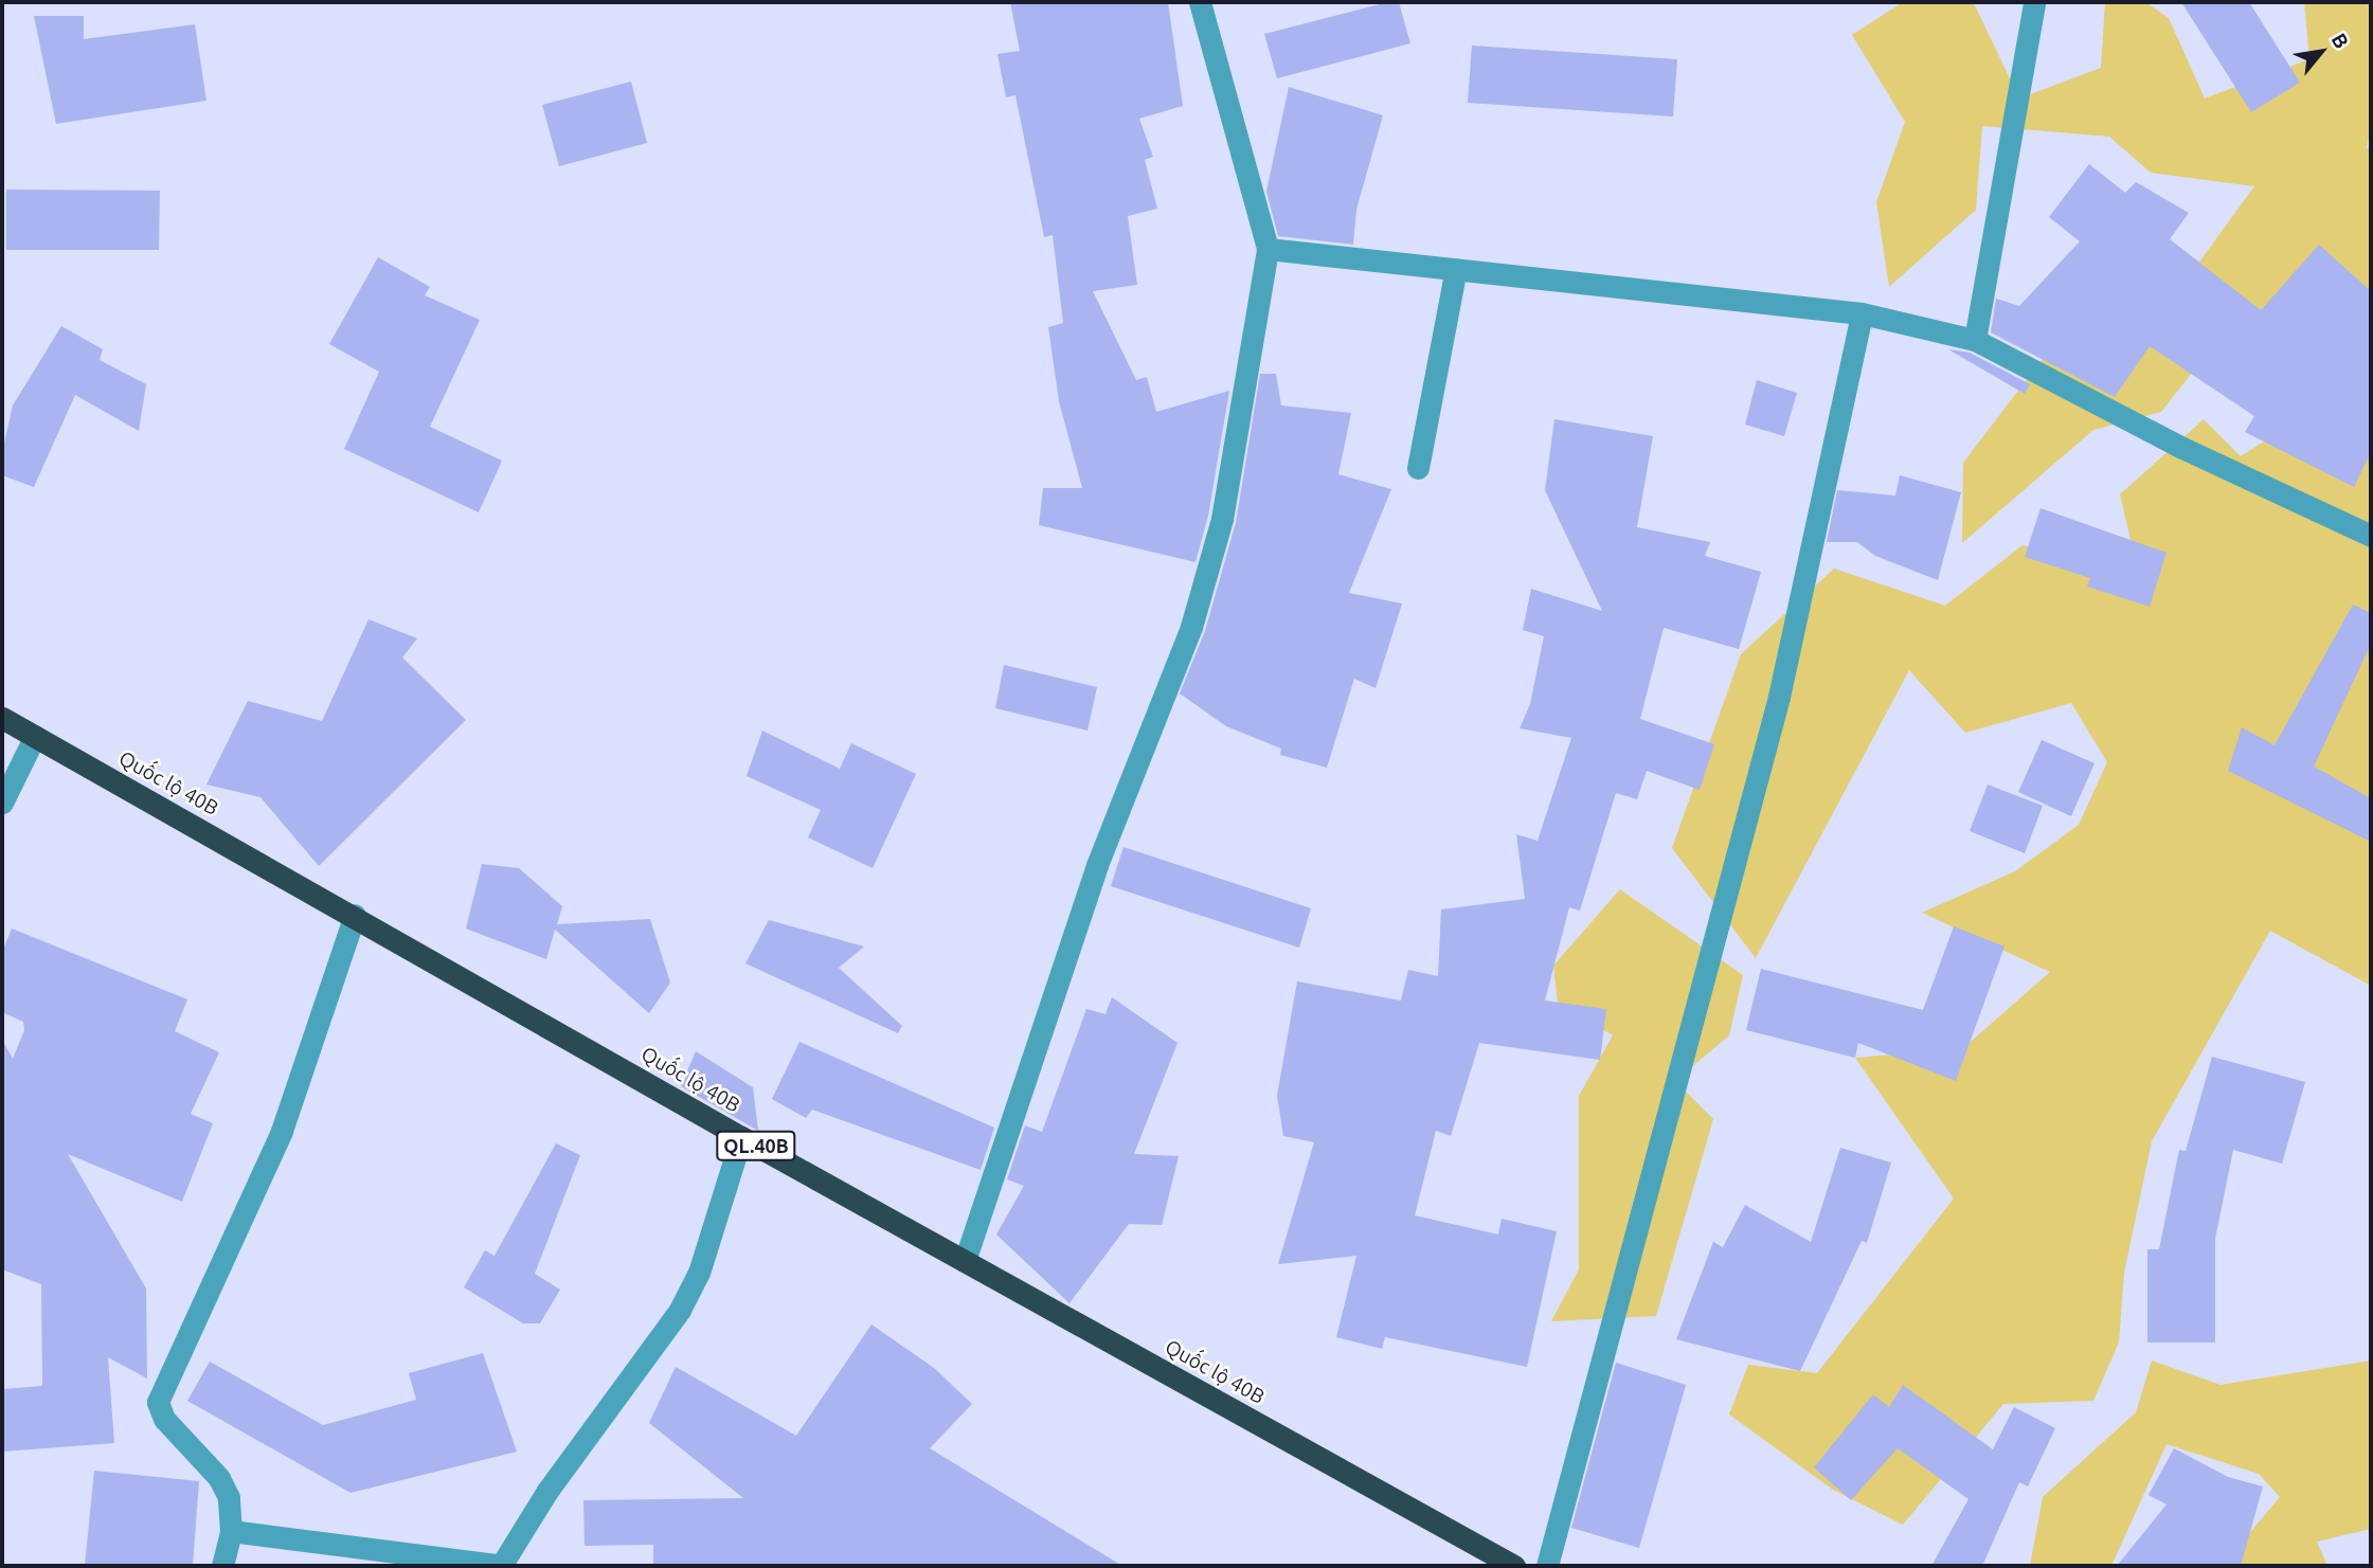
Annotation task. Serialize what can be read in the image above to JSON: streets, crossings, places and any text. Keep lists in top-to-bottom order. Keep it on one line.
{"streets":{"highway":["Quốc lộ 40B","QL.40B"]},"north":"top right"}
